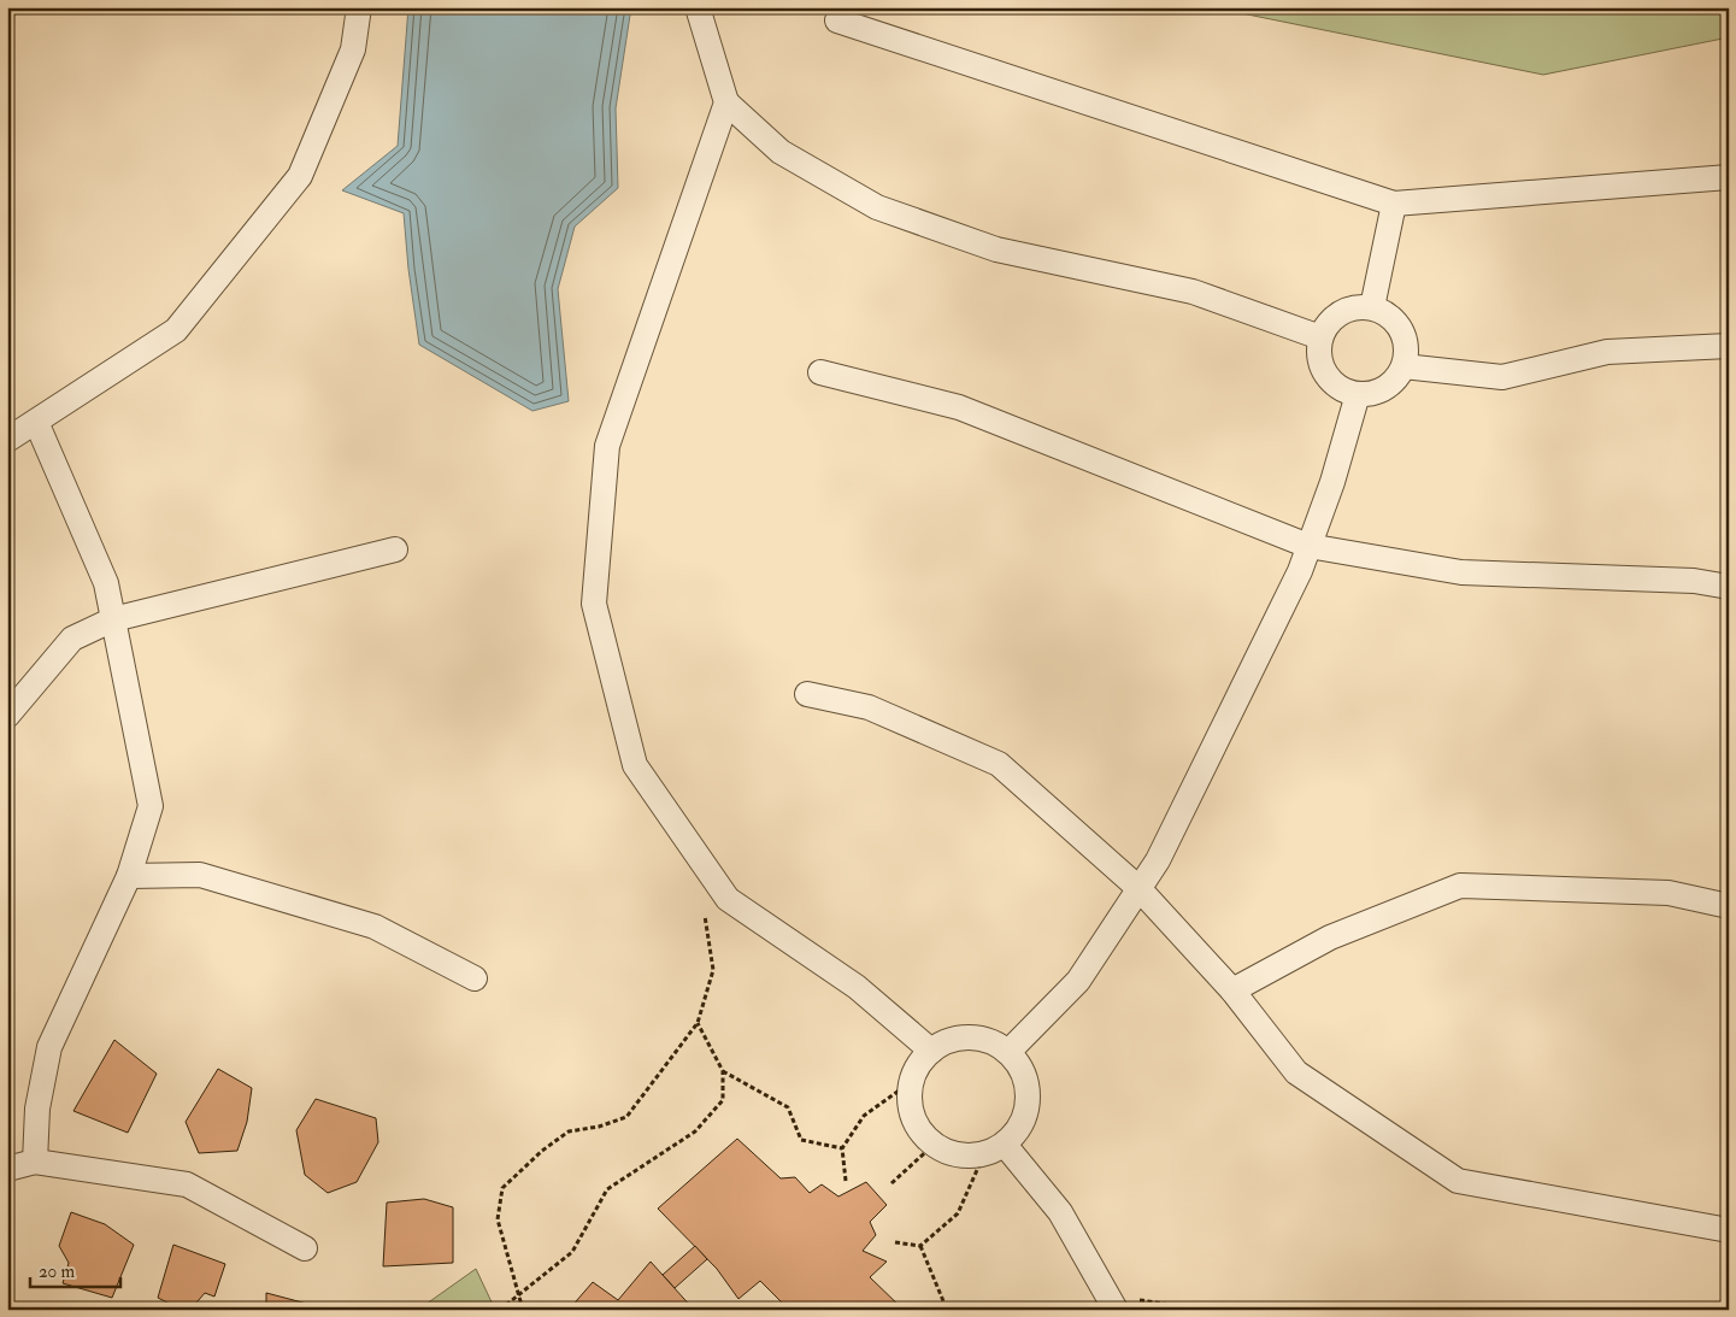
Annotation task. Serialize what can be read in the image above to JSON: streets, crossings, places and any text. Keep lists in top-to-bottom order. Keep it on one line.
{"scale_bar":"20 m"}
